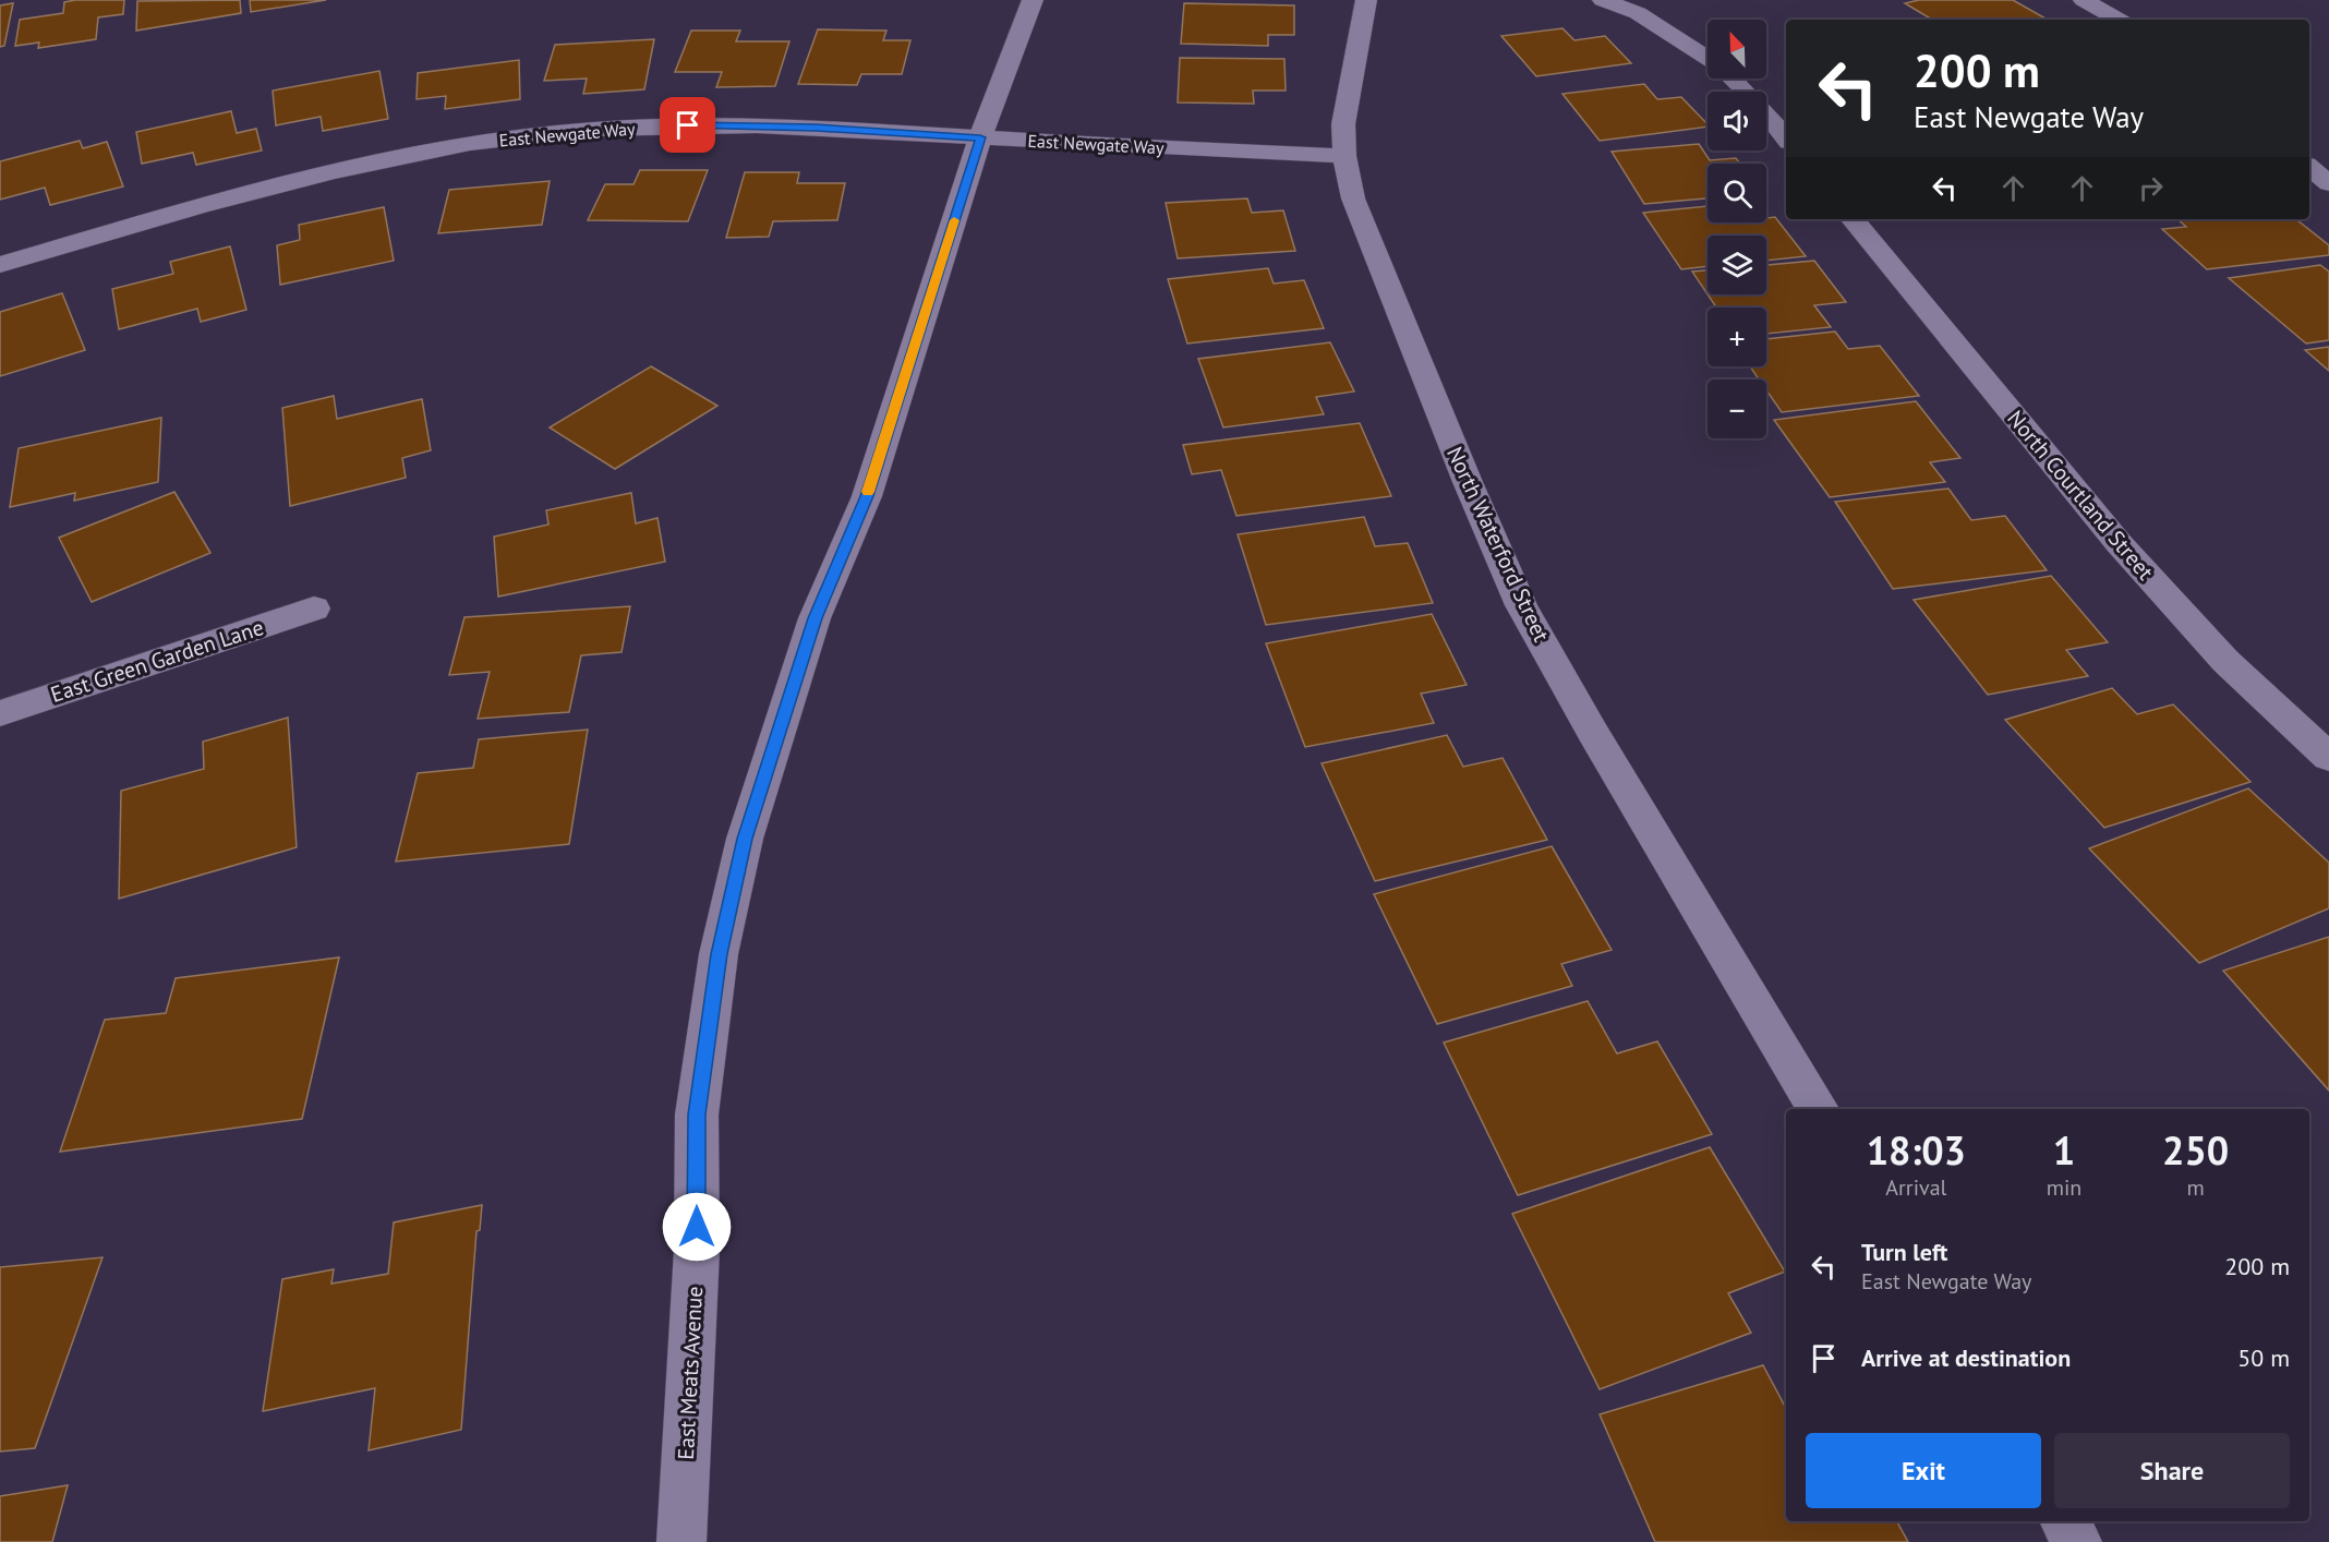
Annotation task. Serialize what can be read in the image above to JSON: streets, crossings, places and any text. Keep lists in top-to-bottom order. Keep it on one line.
{"streets":{"street":["East Newgate Way","North Courtland Street","North Waterford Street","East Green Garden Lane","East Meats Avenue"]},"crossings":[["East Newgate Way","North Waterford Street"],["East Newgate Way","East Meats Avenue"]],"north":"top left","page":{"map_buttons":["+","−"],"turn":["200 m","East Newgate Way"],"eta":["18:03","Arrival","1","min","250","m"],"list":[{"name":"Turn left","note":"East Newgate Way","value":"200 m"},{"name":"Arrive at destination","value":"50 m"}],"buttons":["Exit","Share"]}}
